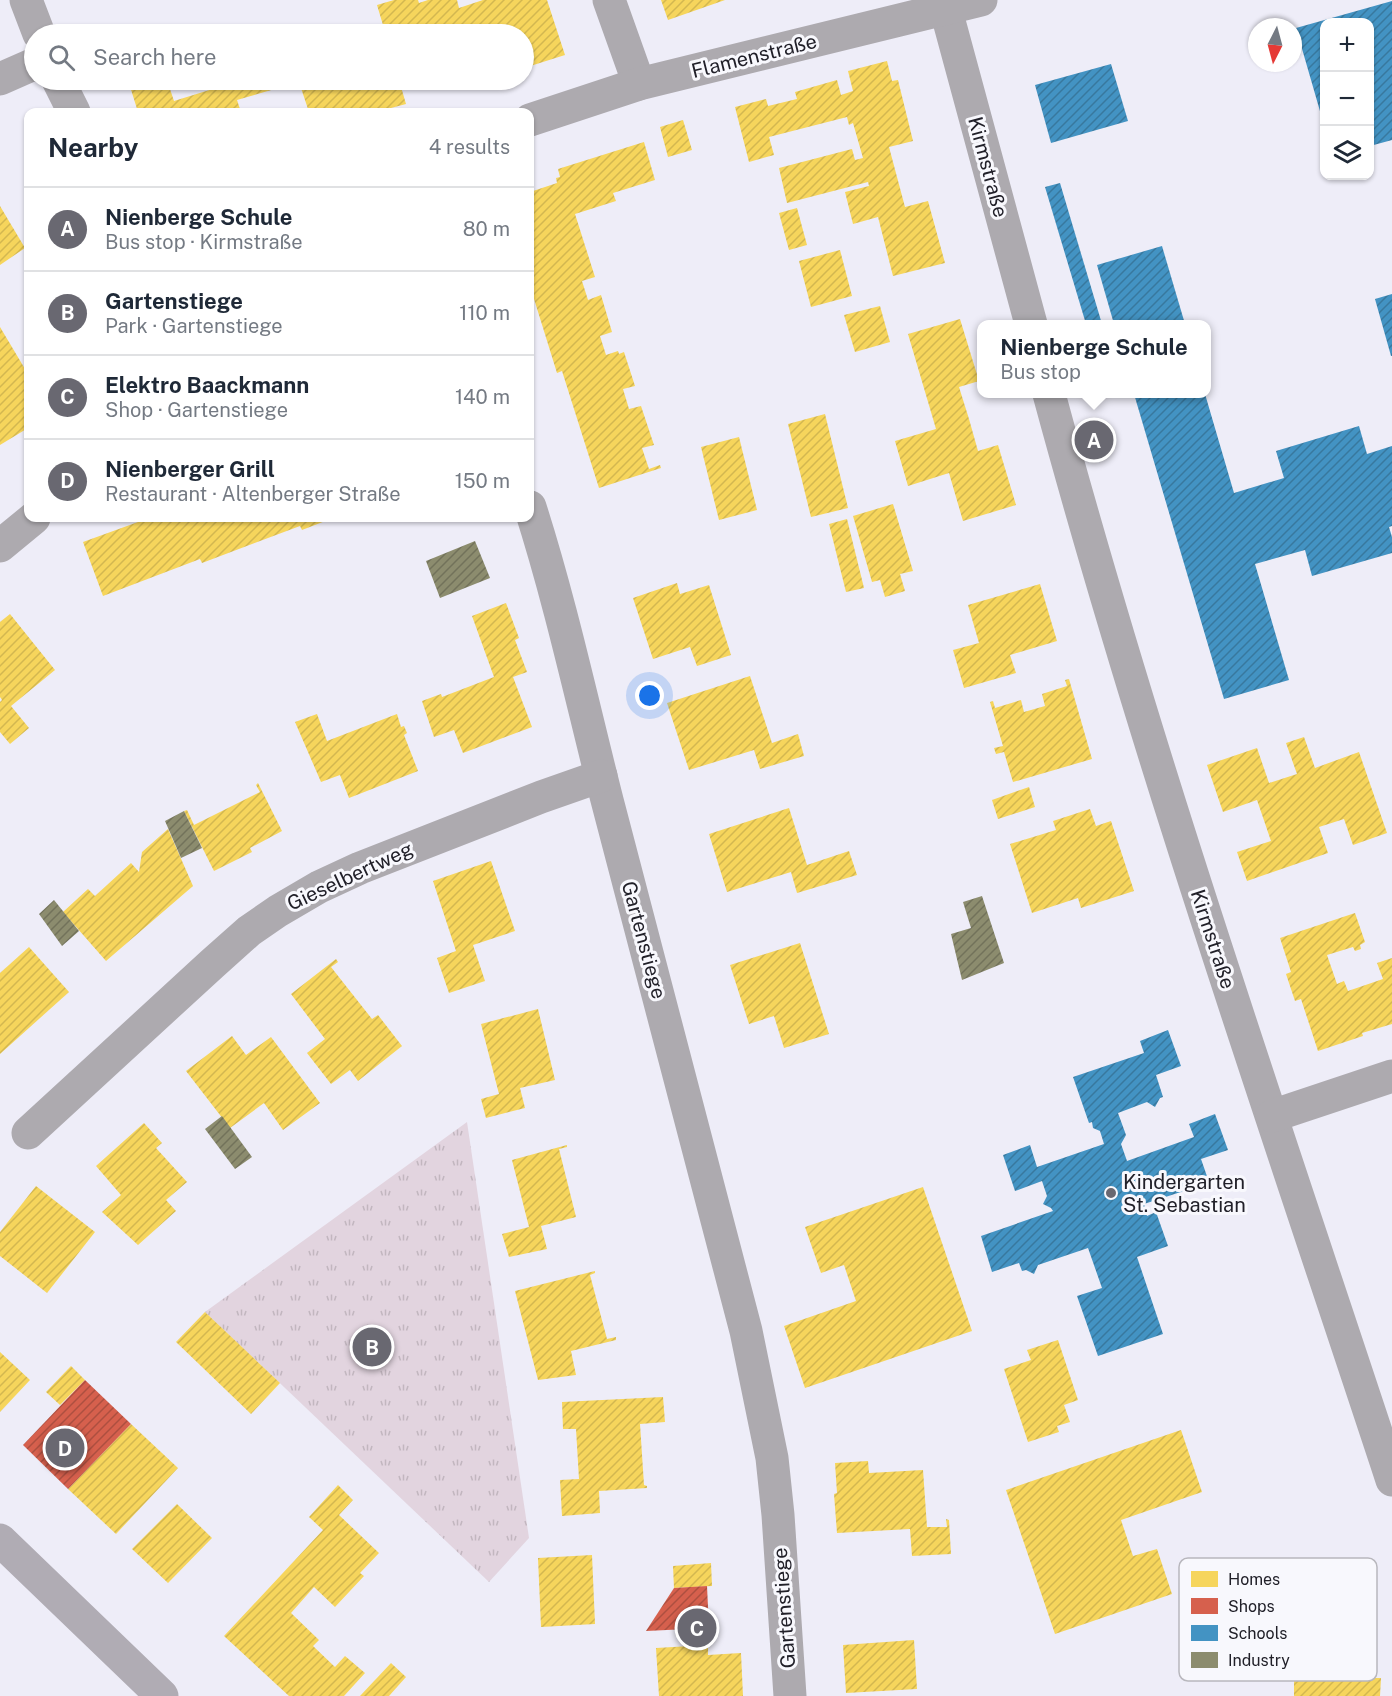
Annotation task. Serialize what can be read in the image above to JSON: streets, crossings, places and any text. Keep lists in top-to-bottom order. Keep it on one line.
{"streets":{"street":["Flamenstraße","Kirmstraße","Gieselbertweg","Gartenstiege"]},"crossings":[["Flamenstraße","Kirmstraße"],["Gieselbertweg","Gartenstiege"]],"places":["Kindergarten St. Sebastian"],"legend":["Homes","Shops","Schools","Industry"],"north":"bottom","page":{"map_buttons":["+","−"],"search":"Search here","heading":["Nearby","4 results"],"list":[{"mark":"A","name":"Nienberge Schule","note":"Bus stop · Kirmstraße","value":"80 m"},{"mark":"B","name":"Gartenstiege","note":"Park · Gartenstiege","value":"110 m"},{"mark":"C","name":"Elektro Baackmann","note":"Shop · Gartenstiege","value":"140 m"},{"mark":"D","name":"Nienberger Grill","note":"Restaurant · Altenberger Straße","value":"150 m"}],"popup":["Nienberge Schule","Bus stop"],"pins":["A","B","D","C"]}}
